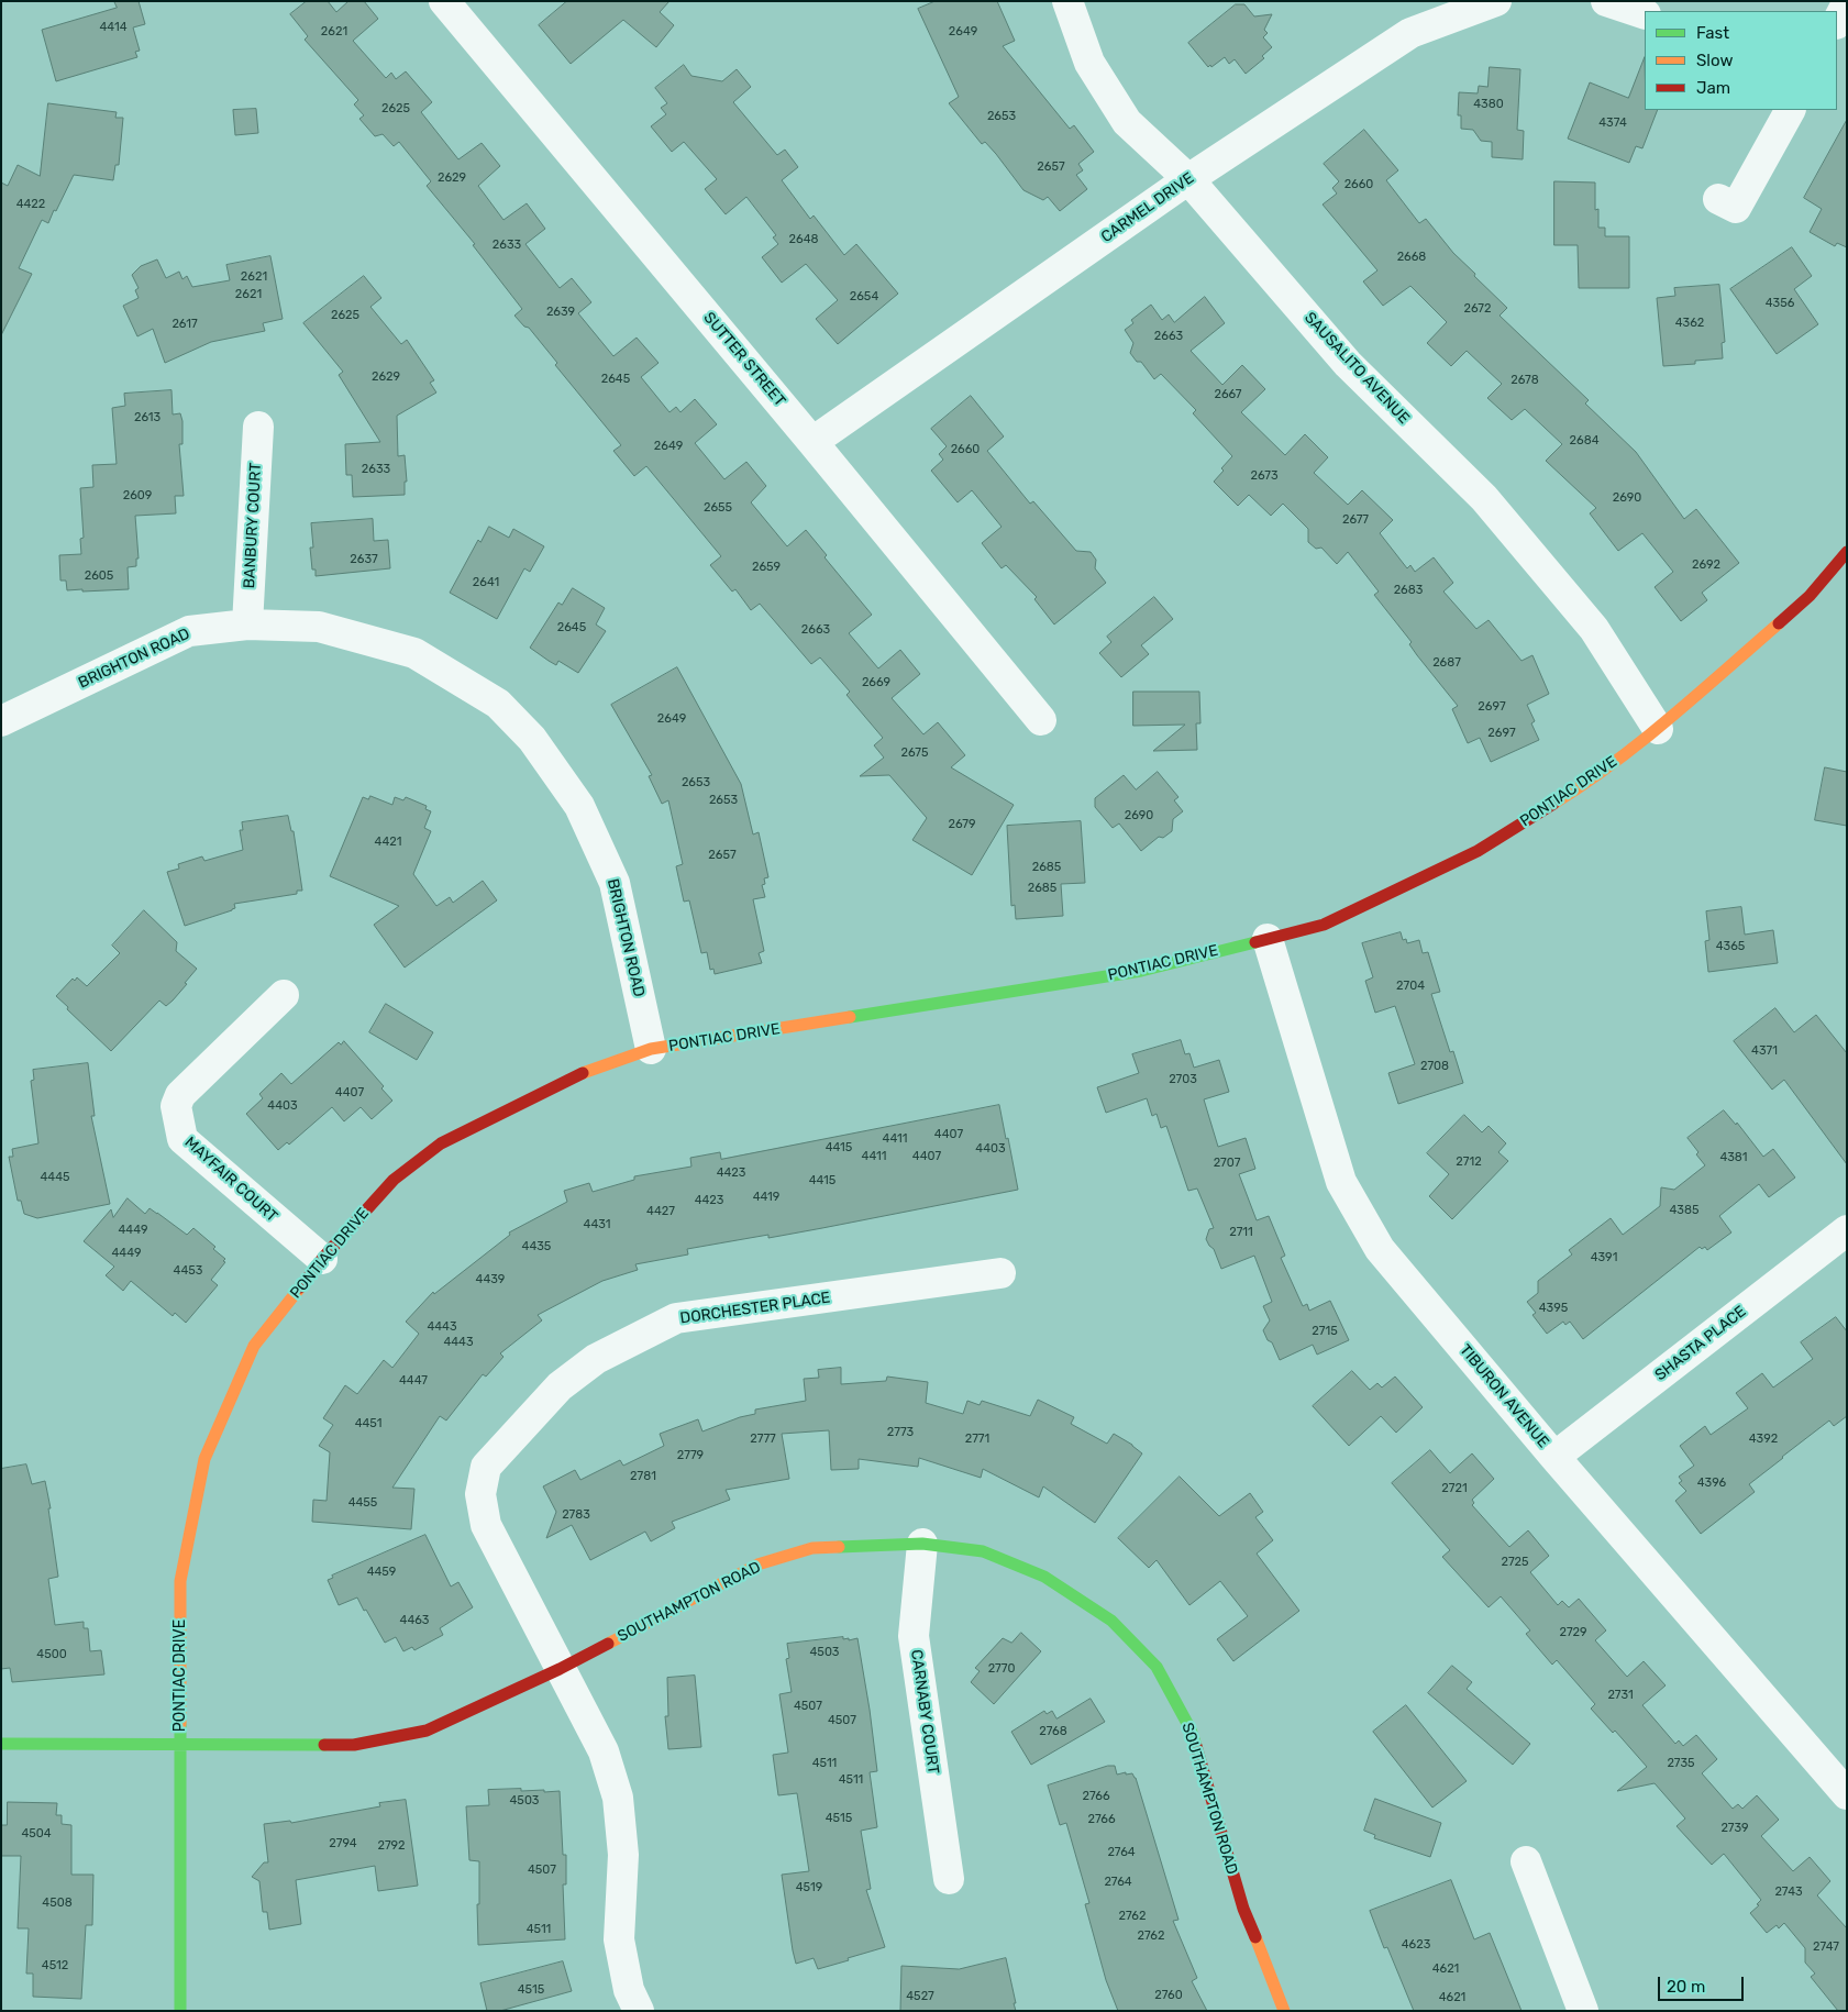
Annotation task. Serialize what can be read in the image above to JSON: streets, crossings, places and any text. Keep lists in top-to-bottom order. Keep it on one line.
{"streets":{"main road":["PONTIAC DRIVE","SOUTHAMPTON ROAD"],"street":["CARMEL DRIVE","SUTTER STREET","SAUSALITO AVENUE","BANBURY COURT","BRIGHTON ROAD","MAYFAIR COURT","DORCHESTER PLACE","SHASTA PLACE","TIBURON AVENUE","CARNABY COURT"]},"crossings":[["CARMEL DRIVE","SUTTER STREET"],["CARMEL DRIVE","SAUSALITO AVENUE"],["SAUSALITO AVENUE","PONTIAC DRIVE"],["BANBURY COURT","BRIGHTON ROAD"],["BRIGHTON ROAD","PONTIAC DRIVE"],["PONTIAC DRIVE","MAYFAIR COURT"],["PONTIAC DRIVE","TIBURON AVENUE"],["PONTIAC DRIVE","SOUTHAMPTON ROAD"],["DORCHESTER PLACE","SOUTHAMPTON ROAD"],["SHASTA PLACE","TIBURON AVENUE"],["SOUTHAMPTON ROAD","CARNABY COURT"]],"house_numbers":["4414","2621","2649","4380","2625","2653","4374","2657","2629","2660","4422","2648","2633","2668","2621","2621","2654","4356","2672","2639","2625","4362","2617","2663","2629","2645","2678","2667","2613","2684","2649","2660","2633","2673","2609","2690","2655","2677","2637","2692","2659","2605","2641","2683","2645","2663","2687","2669","2697","2649","2697","2675","2653","2653","2690","2679","4421","2657","2685","2685","4365","2704","4371","2708","2703","4407","4403","4407","4411","4415","4403","4411","4407","4381","2712","2707","4423","4445","4415","4419","4423","4385","4427","4431","4449","2711","4435","4449","4391","4453","4439","4395","4443","2715","4443","4447","4451","2773","2777","2771","4392","2779","2781","4396","2721","4455","2783","2725","4459","4463","2729","4503","4500","2770","2731","4507","4507","2768","4511","2735","4511","2766","4503","4515","2766","2739","4504","2794","2792","2764","4507","2764","4519","2743","4508","2762","4511","2762","4623","2747","4512","4621","4515","2760","4527","4621"],"legend":["Fast","Slow","Jam"],"scale_bar":"20 m"}
